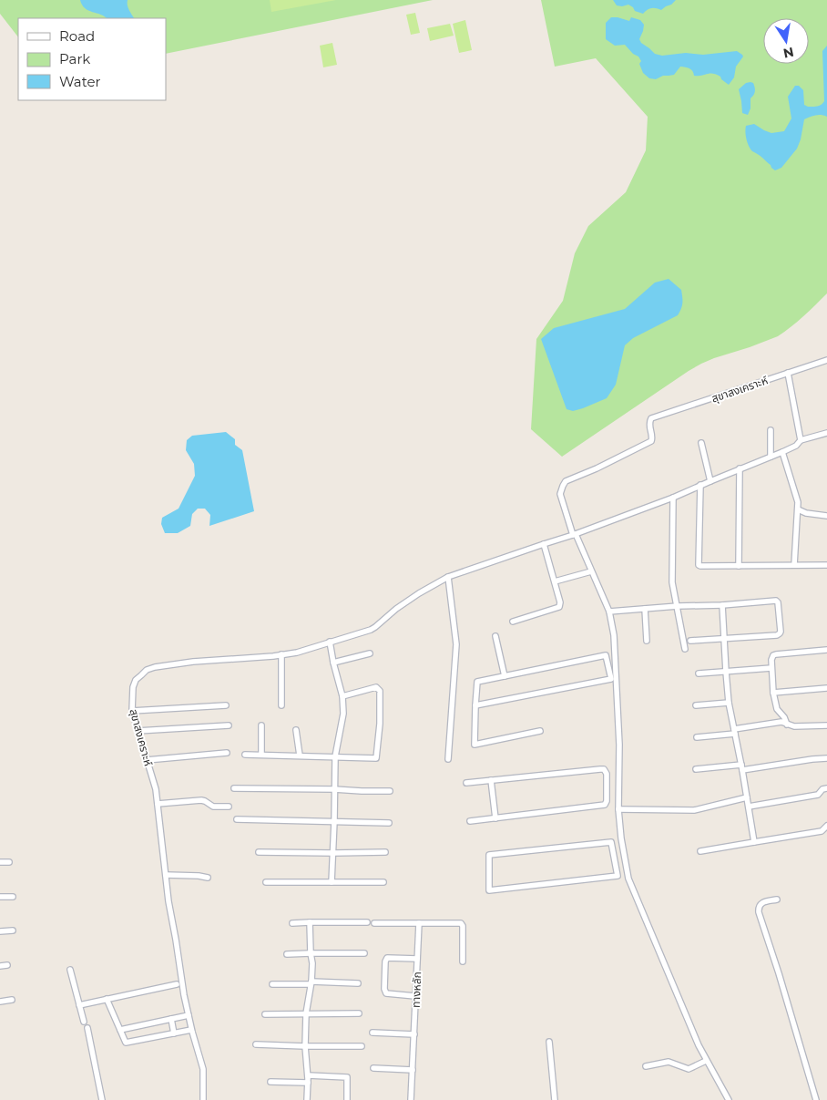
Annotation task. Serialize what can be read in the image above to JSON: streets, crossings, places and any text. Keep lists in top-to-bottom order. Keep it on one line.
{"streets":{"street":["สุขาสงเคราะห์","ทางหลัก"]},"legend":["Road","Park","Water"],"north":"bottom"}
